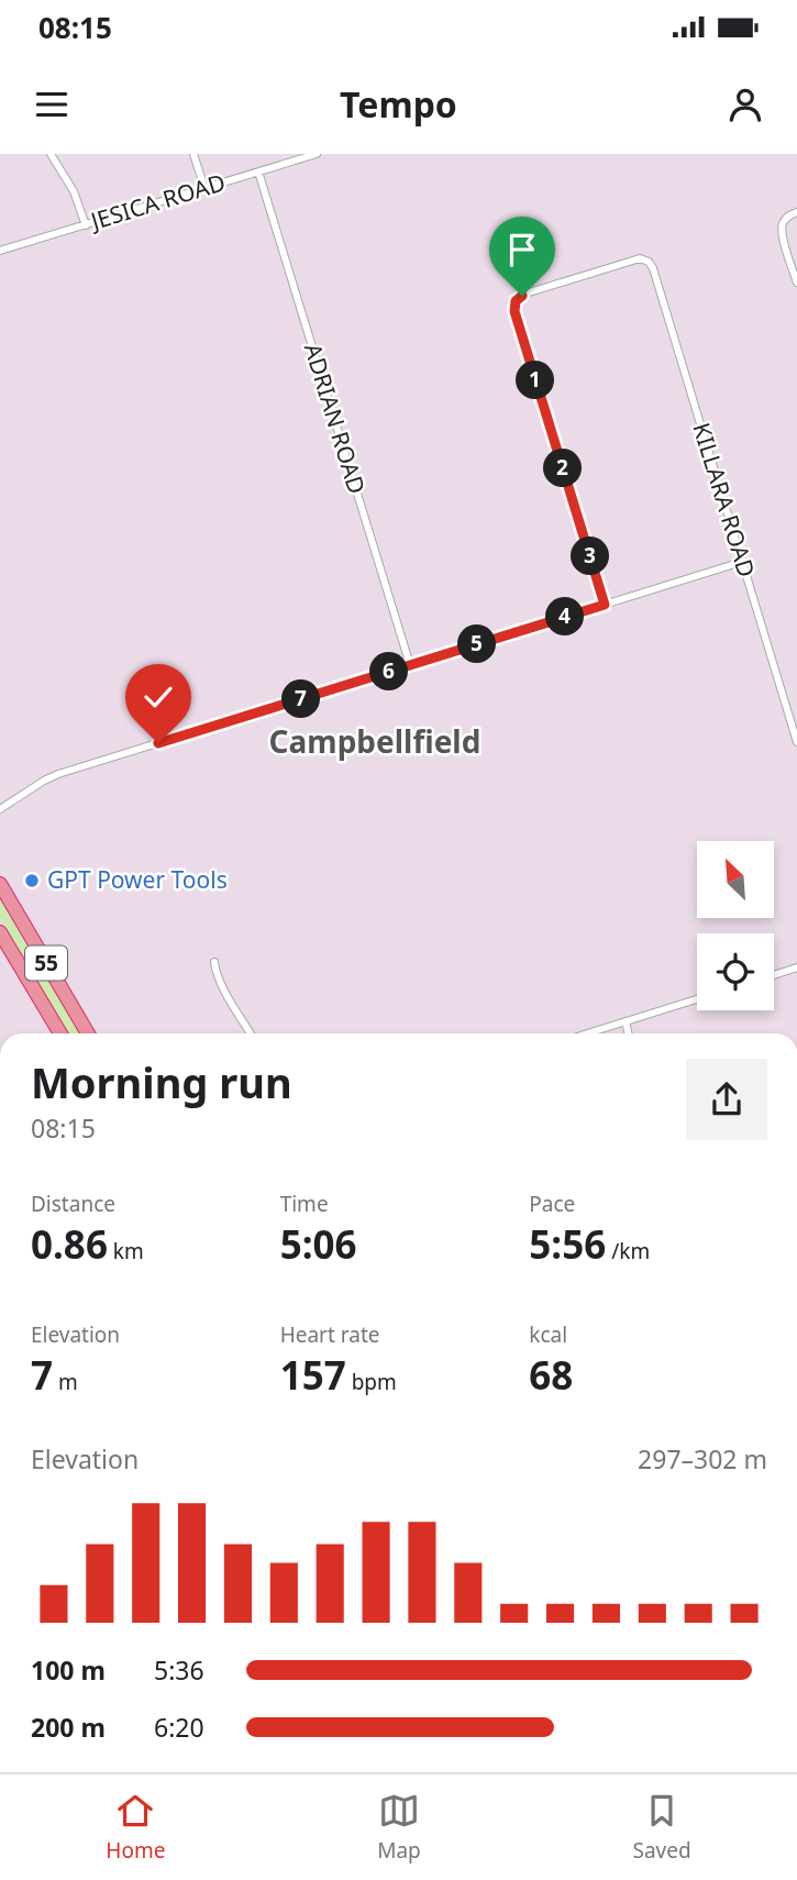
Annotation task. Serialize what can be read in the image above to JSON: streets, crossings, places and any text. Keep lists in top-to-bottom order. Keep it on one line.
{"streets":{"highway":["55"],"street":["JESICA ROAD","ADRIAN ROAD","KILLARA ROAD"]},"crossings":[["JESICA ROAD","ADRIAN ROAD"]],"districts":["Campbellfield"],"places":["GPT Power Tools"],"north":"top left","page":{"status":"08:15","header":"Tempo","pins":["1","2","3","4","5","6","7"],"heading":["Morning run","08:15"],"stats":[["Distance","0.86 km"],["Time","5:06"],["Pace","5:56 /km"],["Elevation","7 m"],["Heart rate","157 bpm"],["kcal","68"]],"chart":["Elevation","297–302 m"],"list":[{"name":"100 m","note":"5:36"},{"name":"200 m","note":"6:20"}],"tabs":["Home","Map","Saved"]}}
